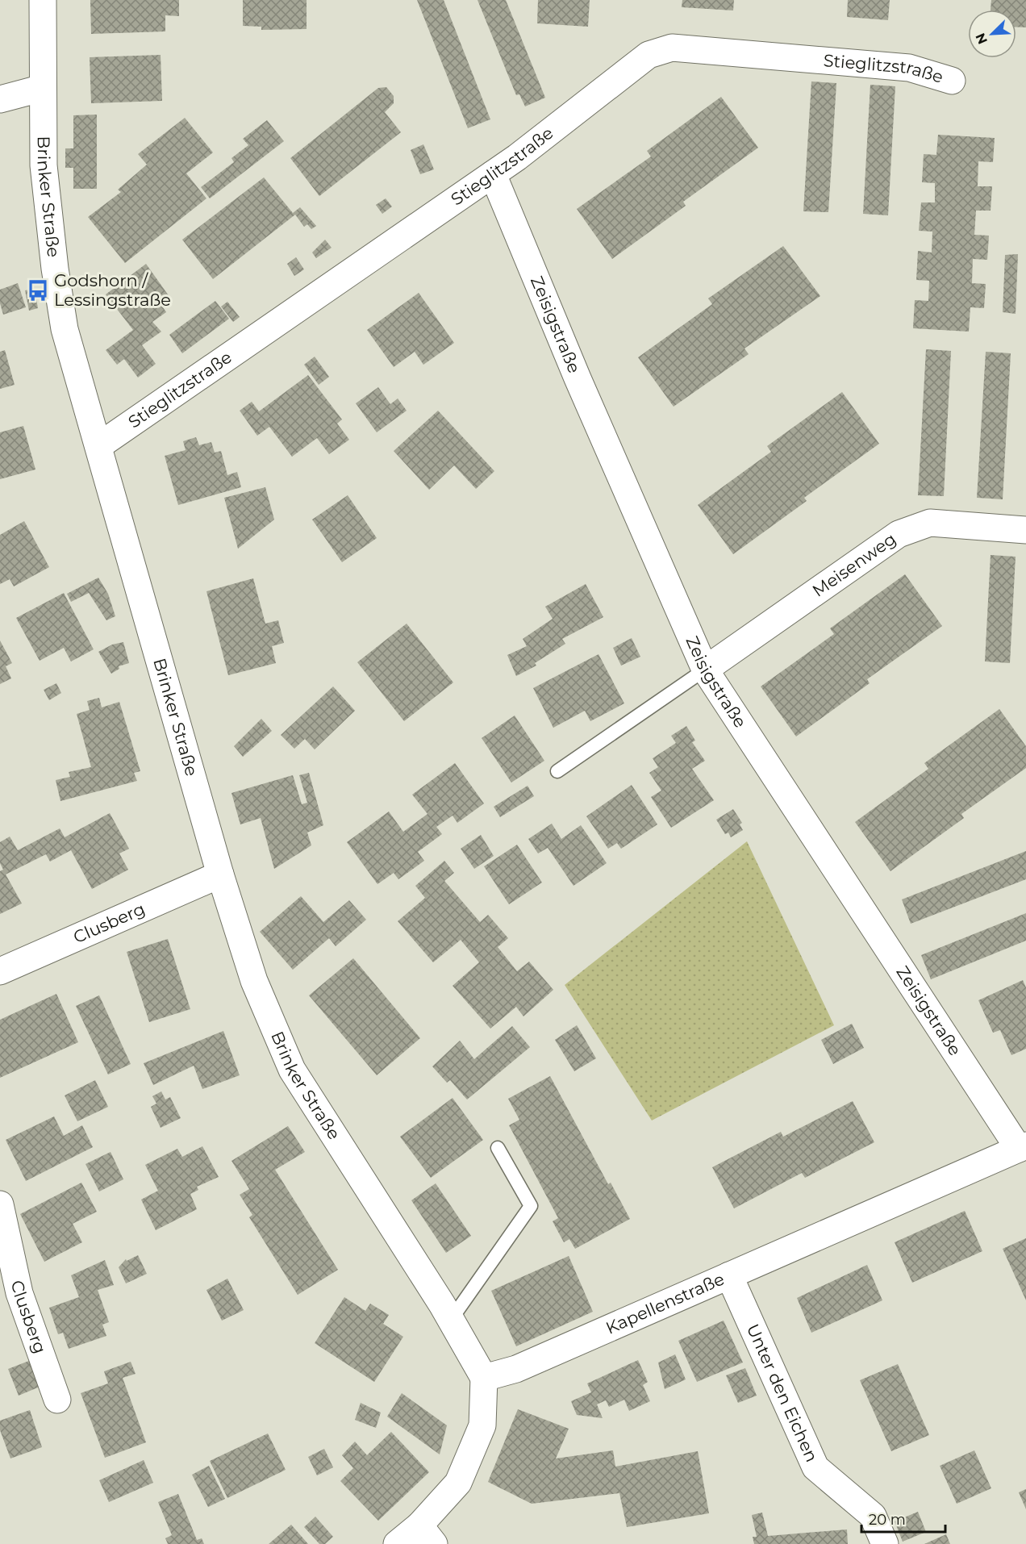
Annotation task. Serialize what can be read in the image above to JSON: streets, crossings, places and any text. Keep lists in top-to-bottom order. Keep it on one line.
{"streets":{"street":["Stieglitzstraße","Brinker Straße","Zeisigstraße","Meisenweg","Clusberg","Kapellenstraße","Unter den Eichen"]},"crossings":[["Stieglitzstraße","Brinker Straße"],["Stieglitzstraße","Zeisigstraße"],["Brinker Straße","Clusberg"],["Brinker Straße","Kapellenstraße"],["Zeisigstraße","Meisenweg"],["Zeisigstraße","Kapellenstraße"],["Kapellenstraße","Unter den Eichen"]],"places":{"bus stop":["Godshorn / Lessingstraße"]},"scale_bar":"20 m","north":"bottom left"}
